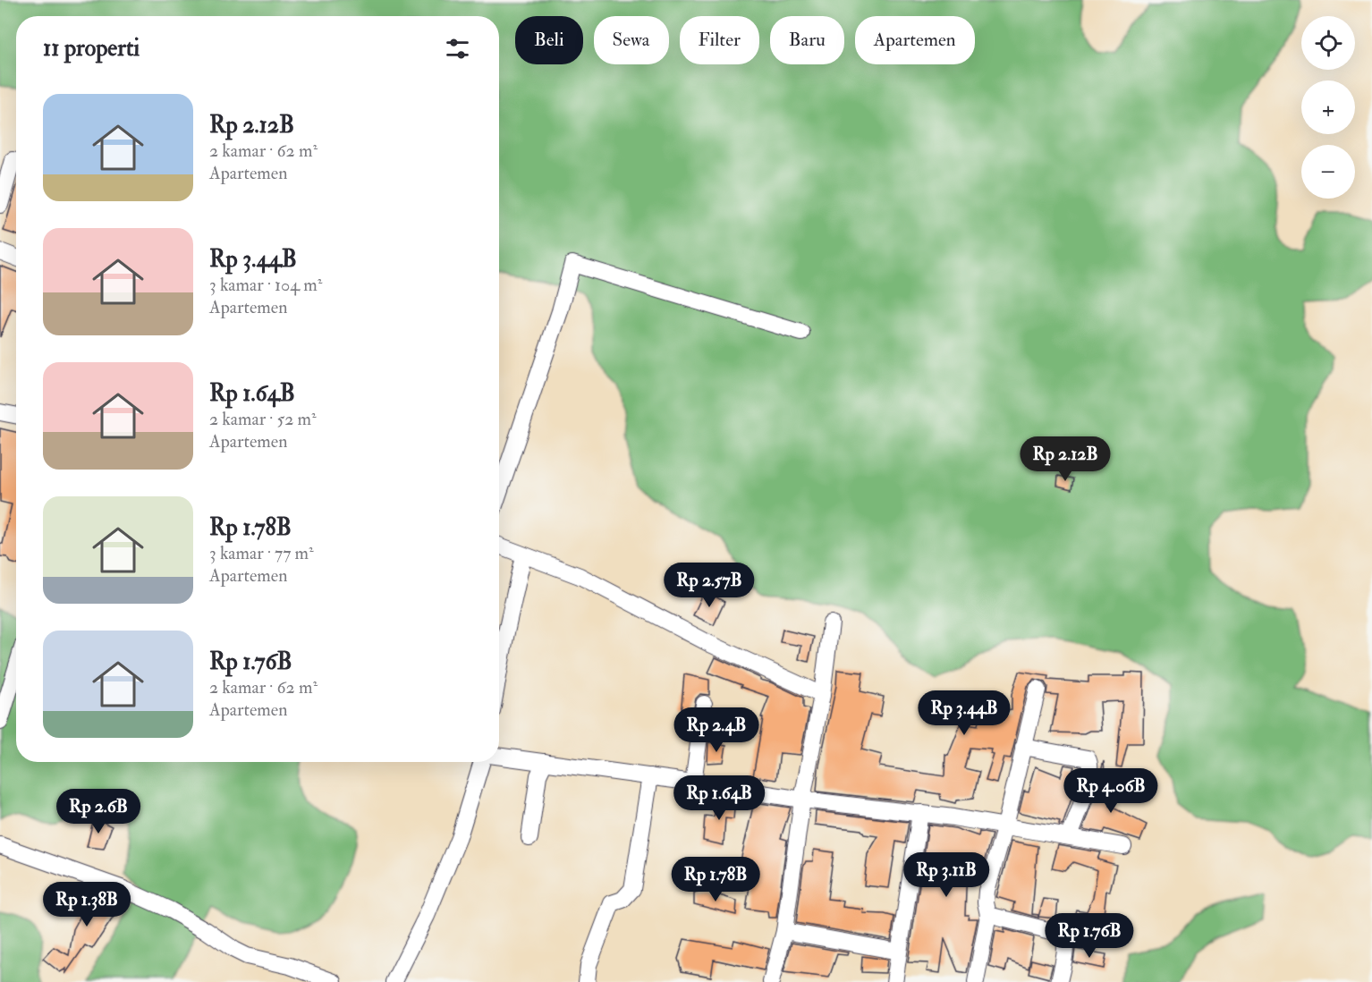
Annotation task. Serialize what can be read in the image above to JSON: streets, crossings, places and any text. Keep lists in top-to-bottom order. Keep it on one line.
{"page":{"map_buttons":["+","−"],"chip":["Beli","Sewa","Filter","Baru","Apartemen"],"heading":"11 properti","list":[{"name":"Rp 2.12B","note":"2 kamar · 62 m² · Apartemen"},{"name":"Rp 3.44B","note":"3 kamar · 104 m² · Apartemen"},{"name":"Rp 1.64B","note":"2 kamar · 52 m² · Apartemen"},{"name":"Rp 1.78B","note":"3 kamar · 77 m² · Apartemen"},{"name":"Rp 1.76B","note":"2 kamar · 62 m² · Apartemen"}],"price":["Rp 2.12B","Rp 2.57B","Rp 3.44B","Rp 2.4B","Rp 4.06B","Rp 1.64B","Rp 2.6B","Rp 3.11B","Rp 1.78B","Rp 1.38B","Rp 1.76B"]}}
